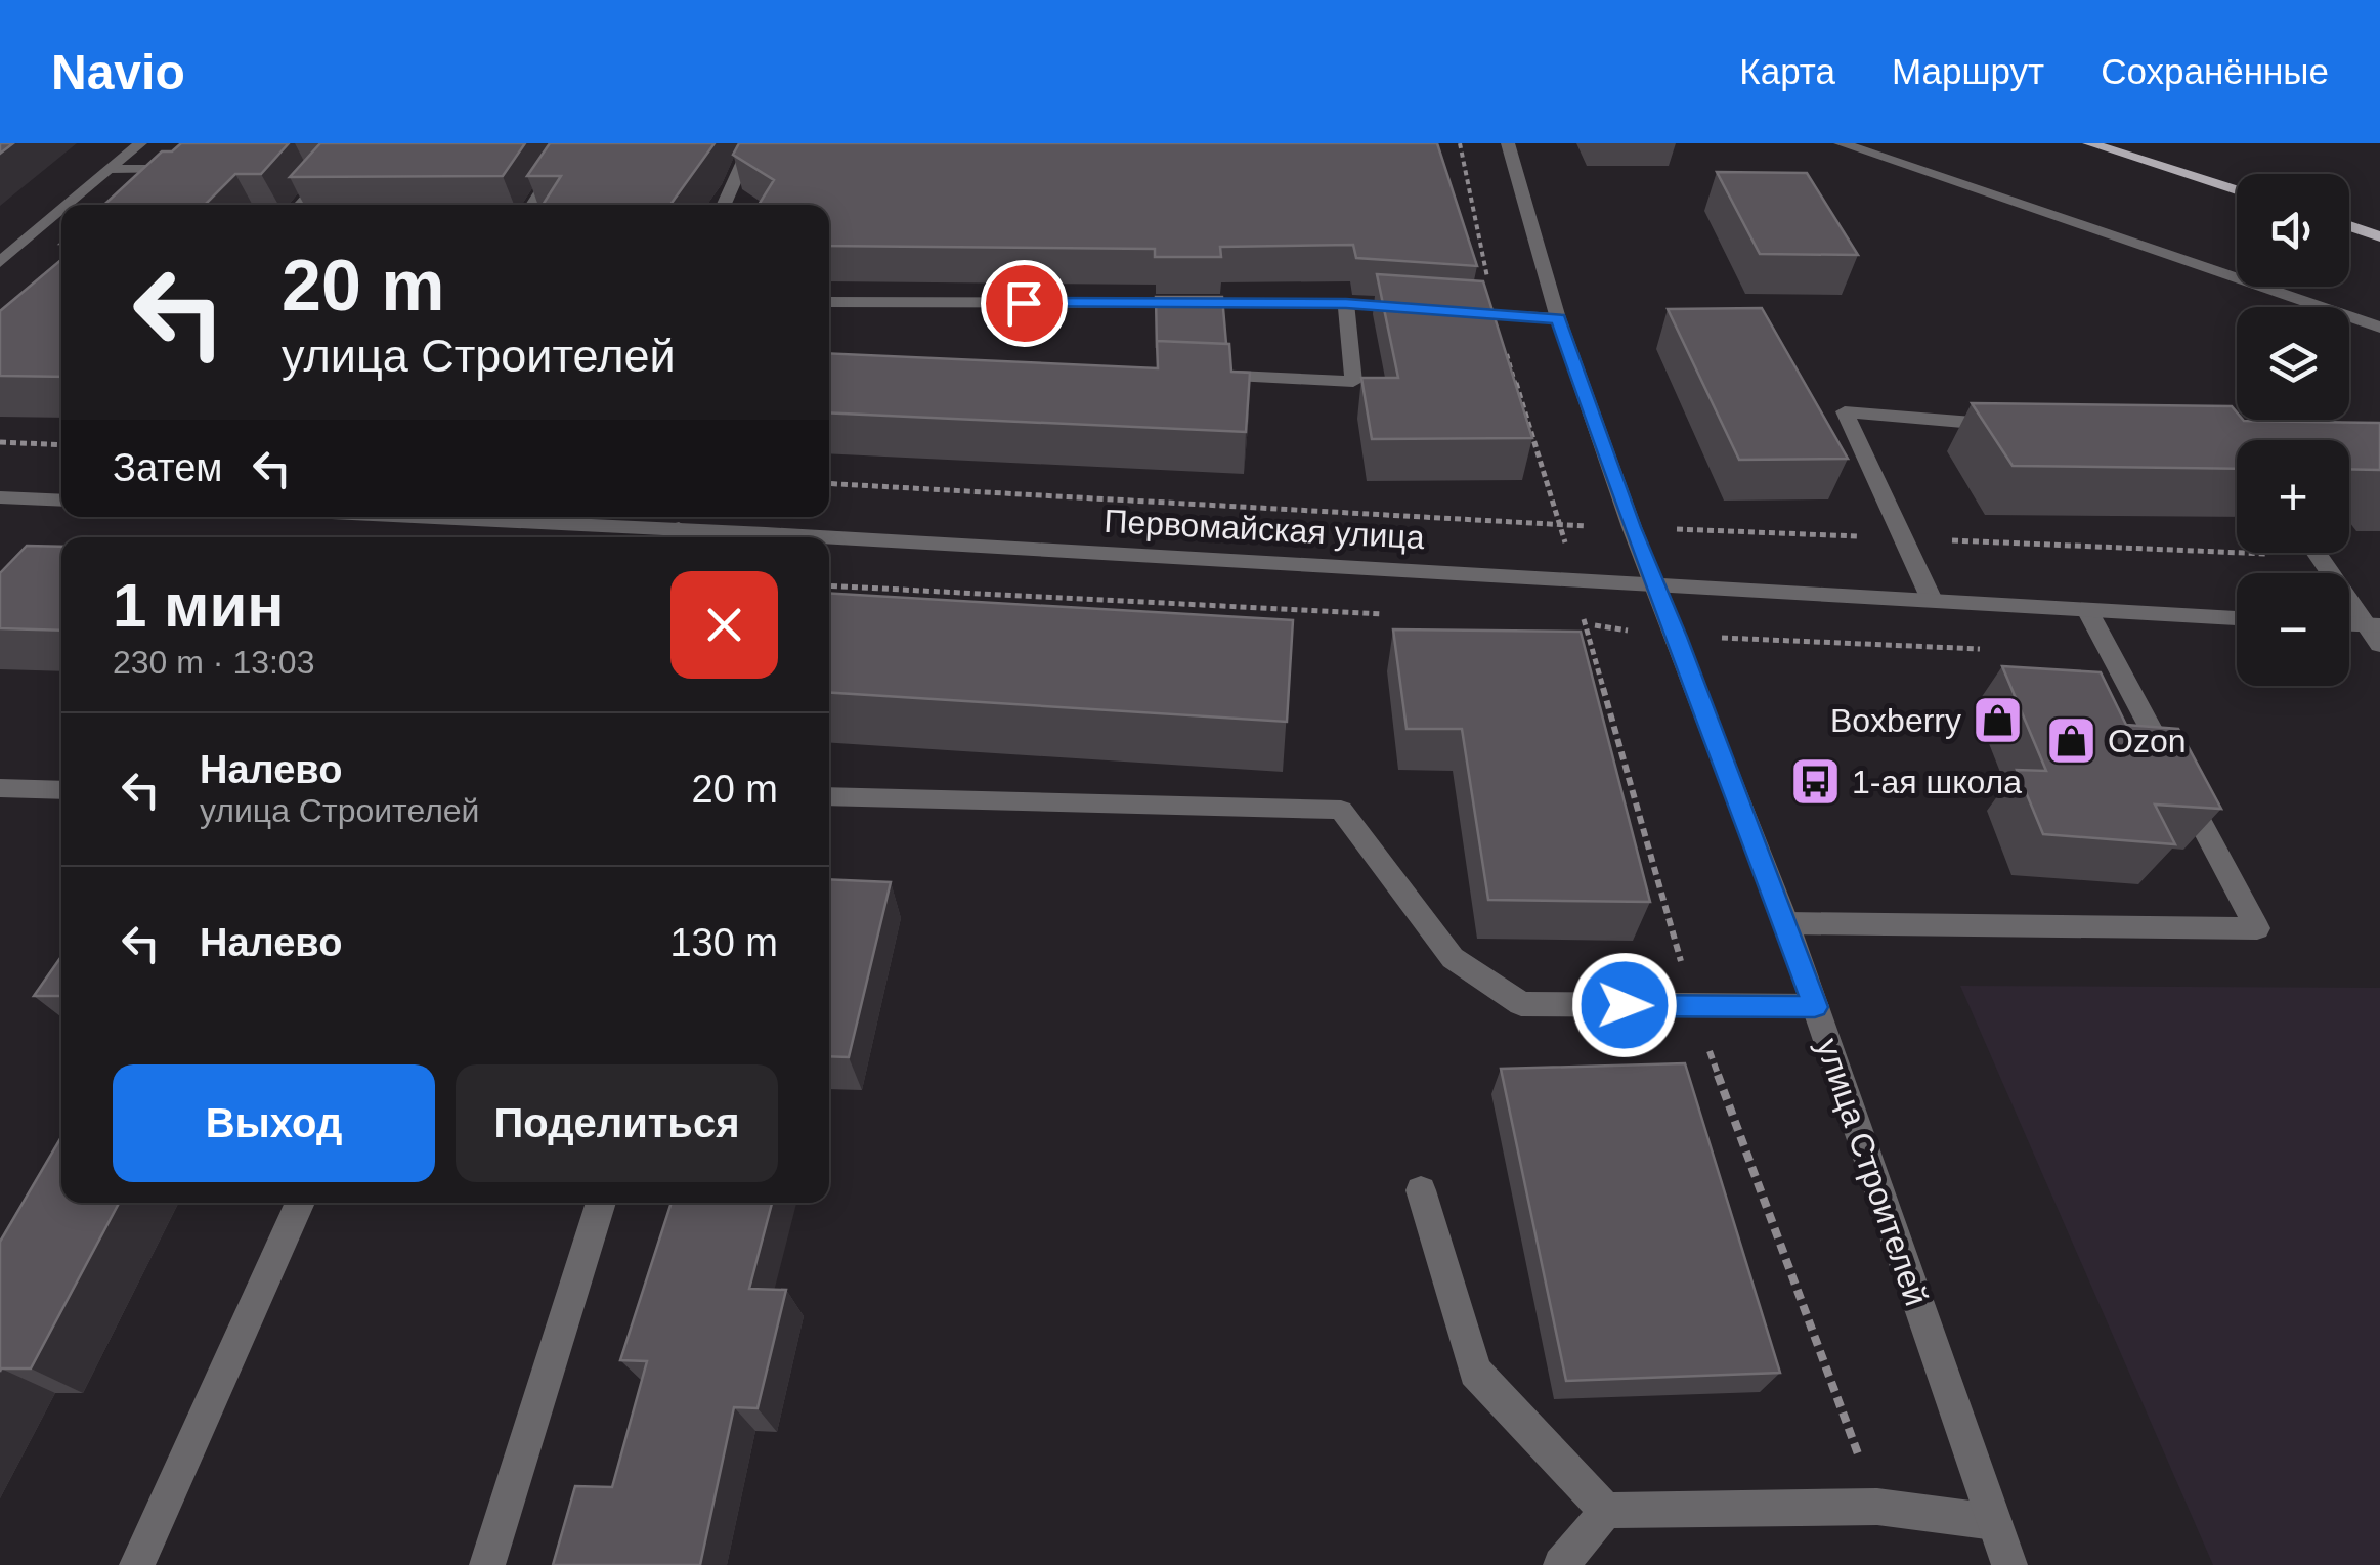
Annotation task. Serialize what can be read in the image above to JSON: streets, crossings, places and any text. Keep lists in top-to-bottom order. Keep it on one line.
{"streets":{"street":["Первомайская улица","улица Строителей"]},"crossings":[["Первомайская улица","улица Строителей"]],"places":{"shop":["Boxberry","Ozon"],"bus stop":["1-ая школа"]},"page":{"header":"Navio","nav":["Карта","Маршрут","Сохранённые"],"map_buttons":["+","−"],"turn":["20 m","улица Строителей"],"then":"Затем","heading":["1 мин","230 m · 13:03"],"list":[{"name":"Налево","note":"улица Строителей","value":"20 m"},{"name":"Налево","value":"130 m"}],"buttons":["Выход","Поделиться"]}}
